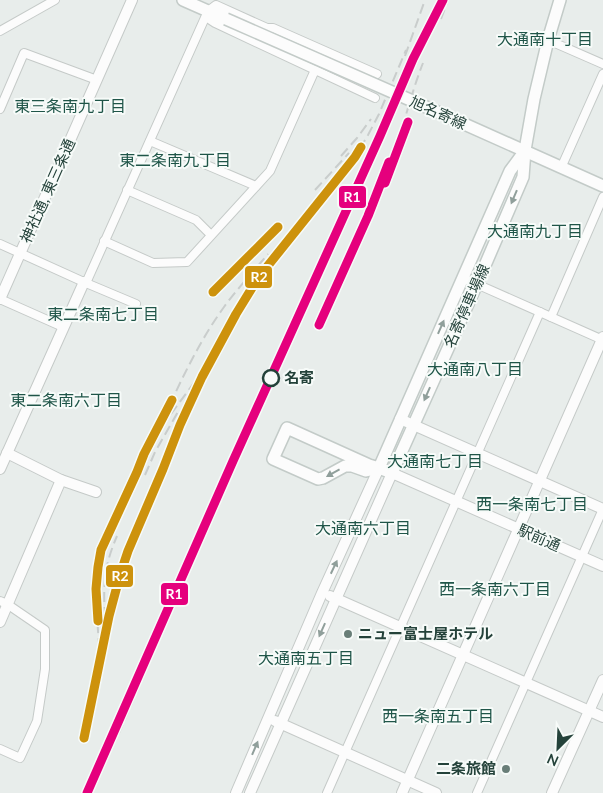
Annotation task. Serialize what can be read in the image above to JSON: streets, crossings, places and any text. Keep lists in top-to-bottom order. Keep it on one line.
{"streets":{"main road":["旭名寄線","名寄停車場線"],"street":["神社通, 東三条通","駅前通"]},"crossings":[["旭名寄線","名寄停車場線"],["名寄停車場線","駅前通"]],"districts":["大通南十丁目","東三条南九丁目","東二条南九丁目","大通南九丁目","東二条南七丁目","大通南八丁目","東二条南六丁目","大通南七丁目","西一条南七丁目","大通南六丁目","西一条南六丁目","大通南五丁目","西一条南五丁目"],"places":["名寄","ニュー富士屋ホテル","二条旅館"],"lines":["transit line R1","transit line R2"],"north":"bottom left"}
